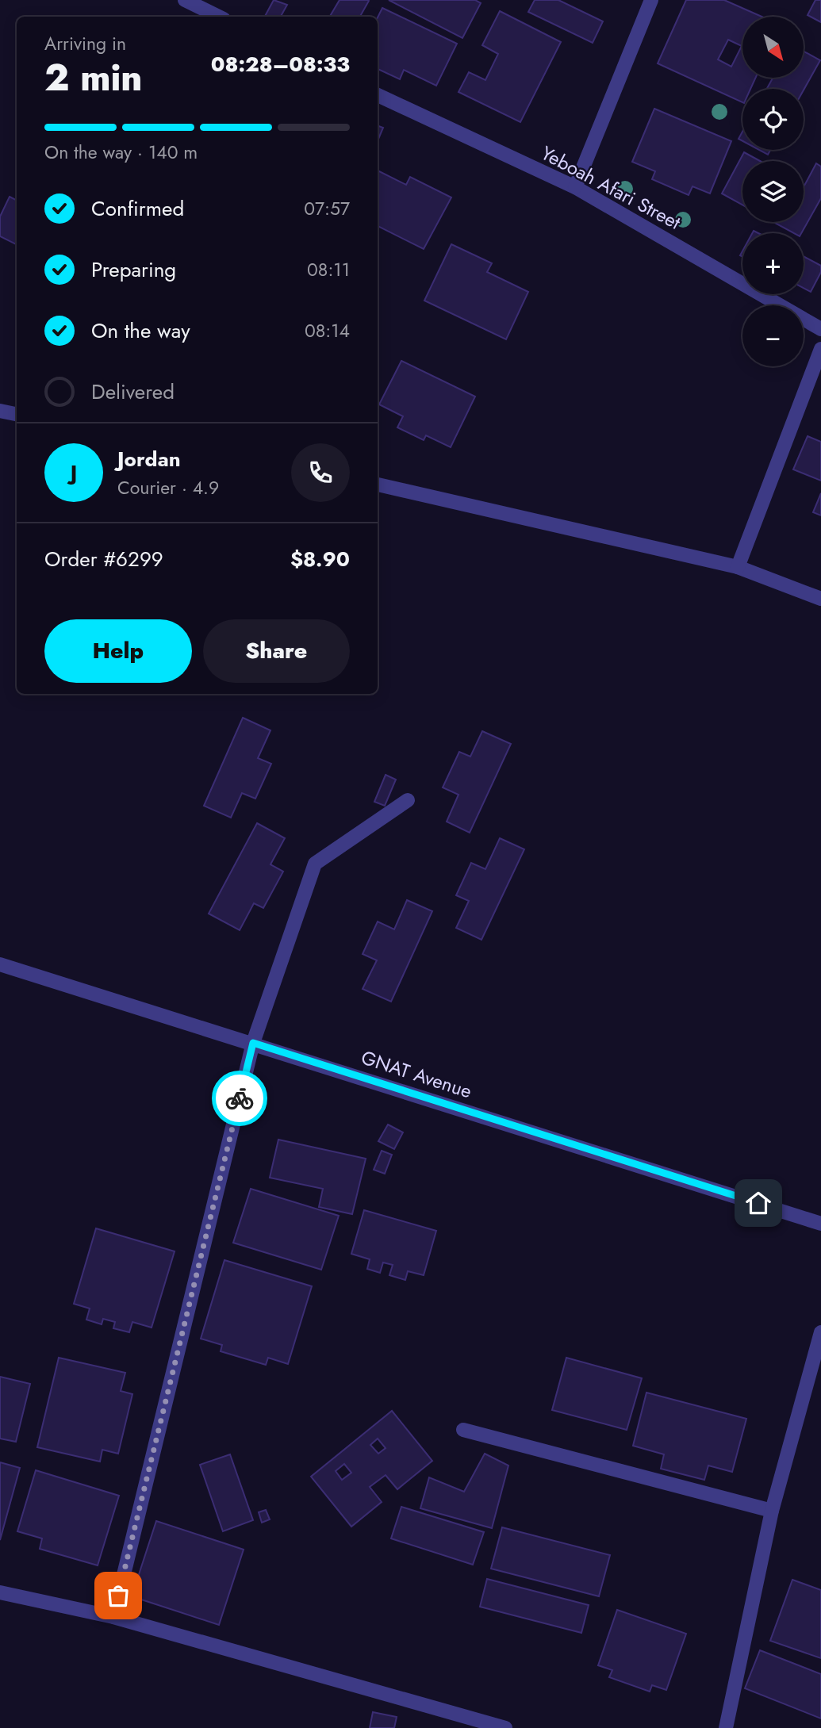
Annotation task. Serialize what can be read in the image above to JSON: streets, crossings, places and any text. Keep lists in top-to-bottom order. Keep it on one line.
{"streets":{"street":["Yeboah Afari Street","GNAT Avenue"]},"north":"bottom right","page":{"map_buttons":["+","−"],"heading":["2 min","Arriving in","08:28–08:33"],"panel":["Jordan","Courier · 4.9","Order #6299","$8.90"],"bar":"On the way · 140 m","list":[["Confirmed","07:57"],["Preparing","08:11"],["On the way","08:14"],"Delivered"],"round":"J","buttons":["Help","Share"]}}
